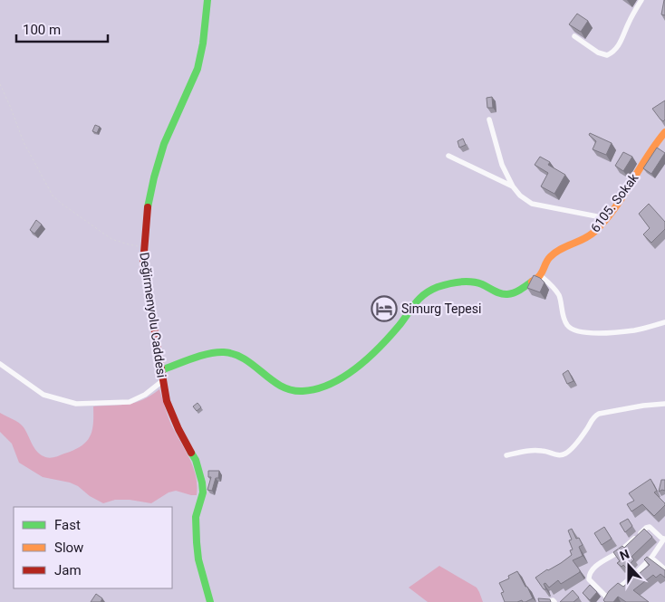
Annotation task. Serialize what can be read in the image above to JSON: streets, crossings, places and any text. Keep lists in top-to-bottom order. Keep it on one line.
{"streets":{"street":["6105. Sokak","Değirmenyolu Caddesi"]},"places":{"hotel":["Simurg Tepesi"]},"legend":["Fast","Slow","Jam"],"scale_bar":"100 m","north":"top"}
